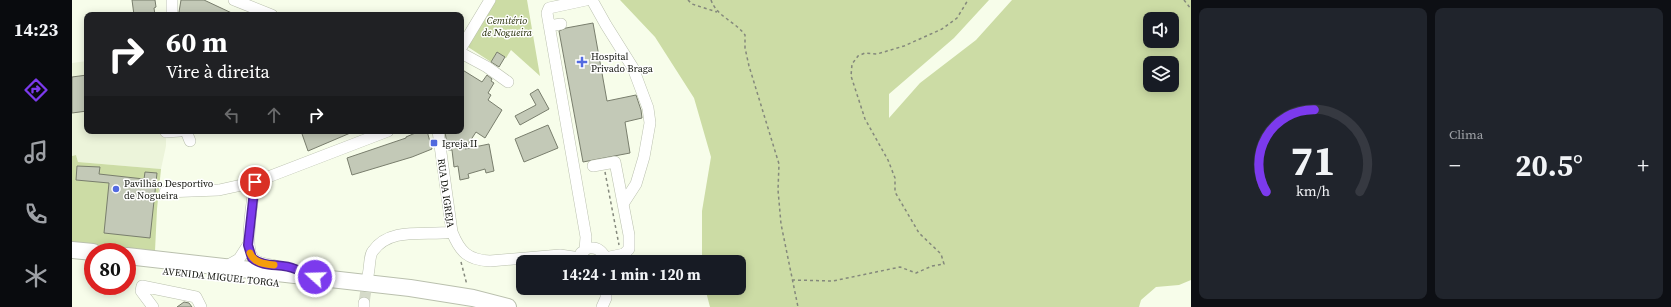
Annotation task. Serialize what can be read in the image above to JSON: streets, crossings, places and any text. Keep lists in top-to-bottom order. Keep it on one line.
{"streets":{"highway":["AVENIDA MIGUEL TORGA"],"street":["RUA DA IGREJA"]},"parks":["Cemitério de Nogueira"],"places":{"health":["Hospital Privado Braga"],"transit":["Igreja II"],"other":["Pavilhão Desportivo de Nogueira"]},"page":{"tabs":"14:23","tile":"Clima","turn":["60 m","Vire à direita"],"heat":["−","20.5°","+"],"limit":"80","trip":"14:24 · 1 min · 120 m","gauge":["71","km/h"]}}
